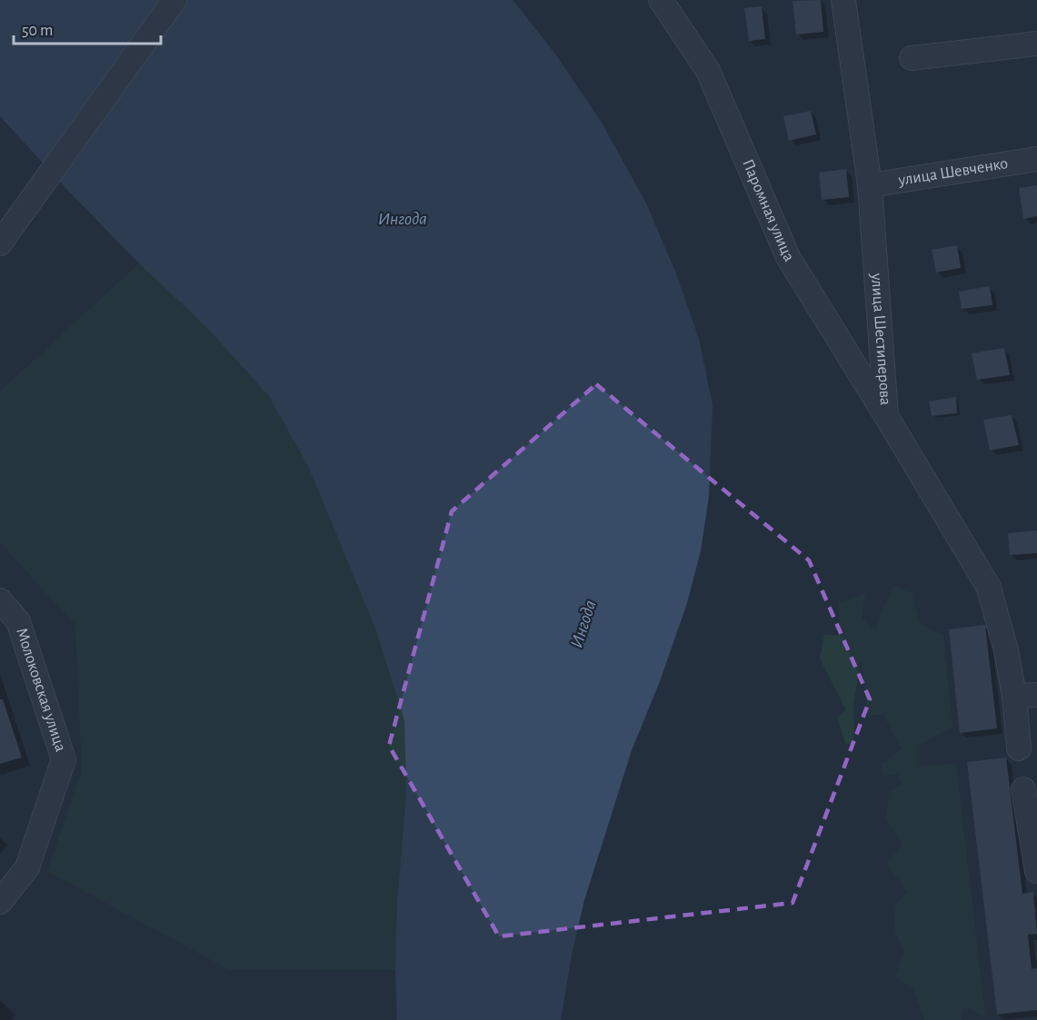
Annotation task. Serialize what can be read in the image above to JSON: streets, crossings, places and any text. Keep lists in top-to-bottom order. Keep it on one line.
{"streets":{"street":["улица Шевченко","Паромная улица","улица Шестиперова","Молоковская улица"]},"crossings":[["улица Шевченко","улица Шестиперова"],["Паромная улица","улица Шестиперова"]],"water":["Ингода"],"scale_bar":"50 m"}
